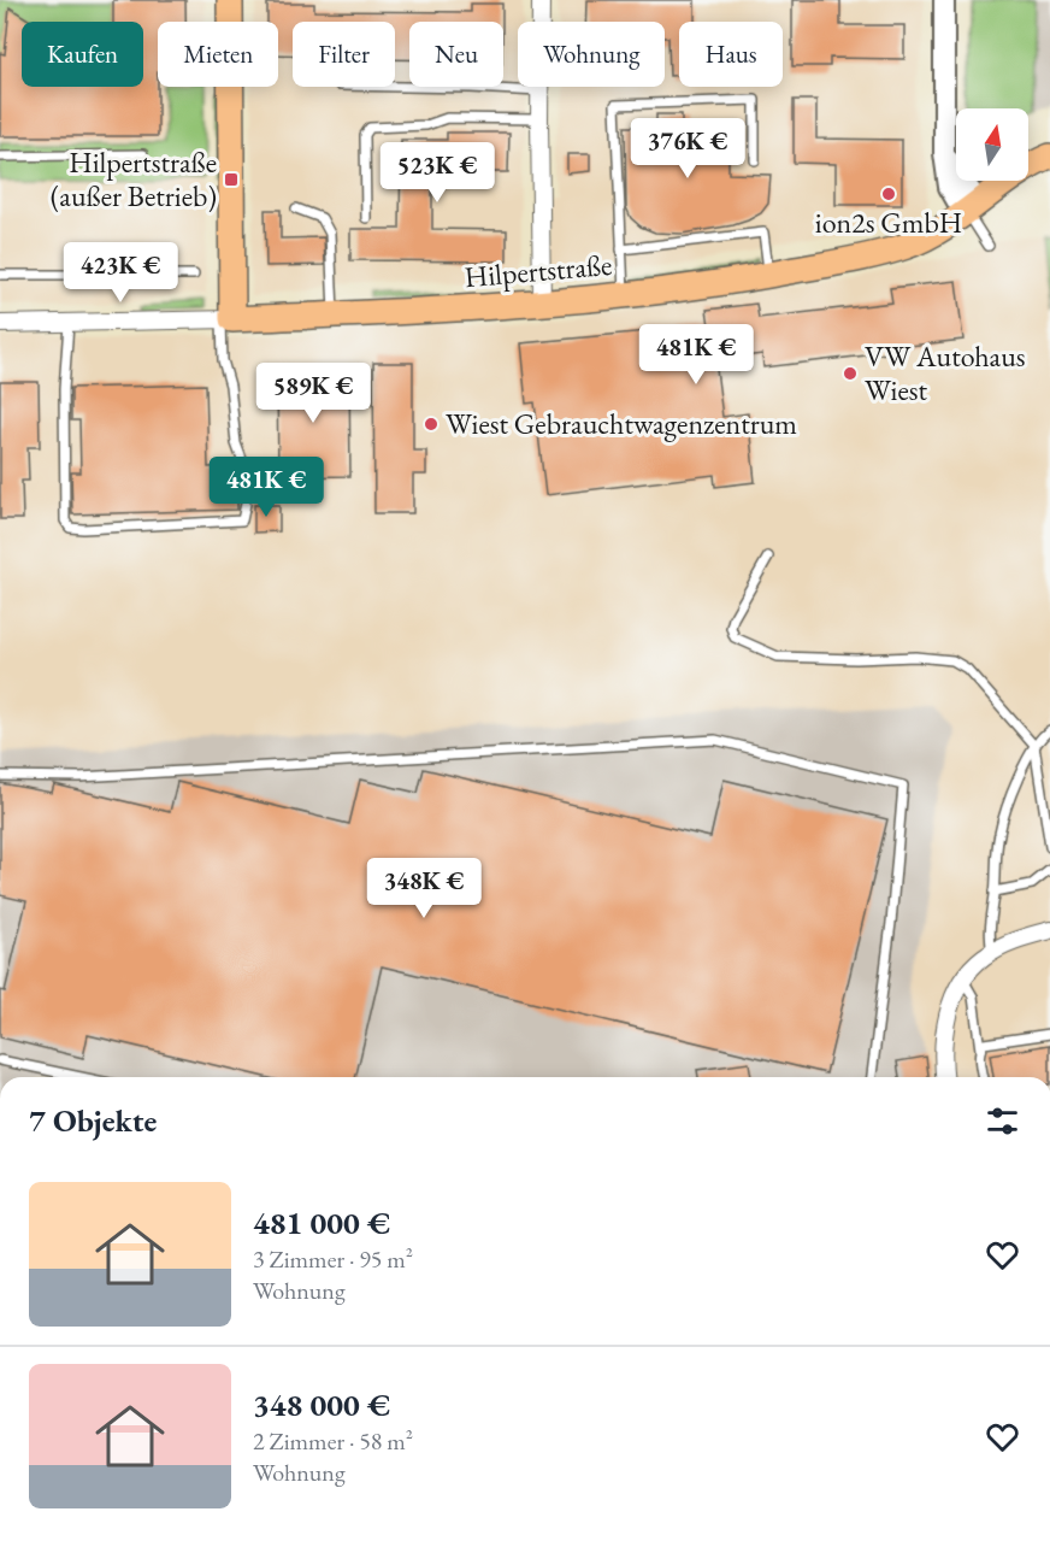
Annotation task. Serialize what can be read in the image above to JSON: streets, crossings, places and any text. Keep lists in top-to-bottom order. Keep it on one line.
{"streets":{"main road":["Hilpertstraße"]},"places":{"transit":["Hilpertstraße (außer Betrieb)"],"other":["ion2s GmbH","VW Autohaus Wiest","Wiest Gebrauchtwagenzentrum"]},"north":"top","page":{"chip":["Kaufen","Mieten","Filter","Neu","Wohnung","Haus"],"price":["376K €","523K €","423K €","481K €","589K €","481K €","348K €"],"heading":"7 Objekte","list":[{"name":"481 000 €","note":"3 Zimmer · 95 m² · Wohnung"},{"name":"348 000 €","note":"2 Zimmer · 58 m² · Wohnung"}]}}
